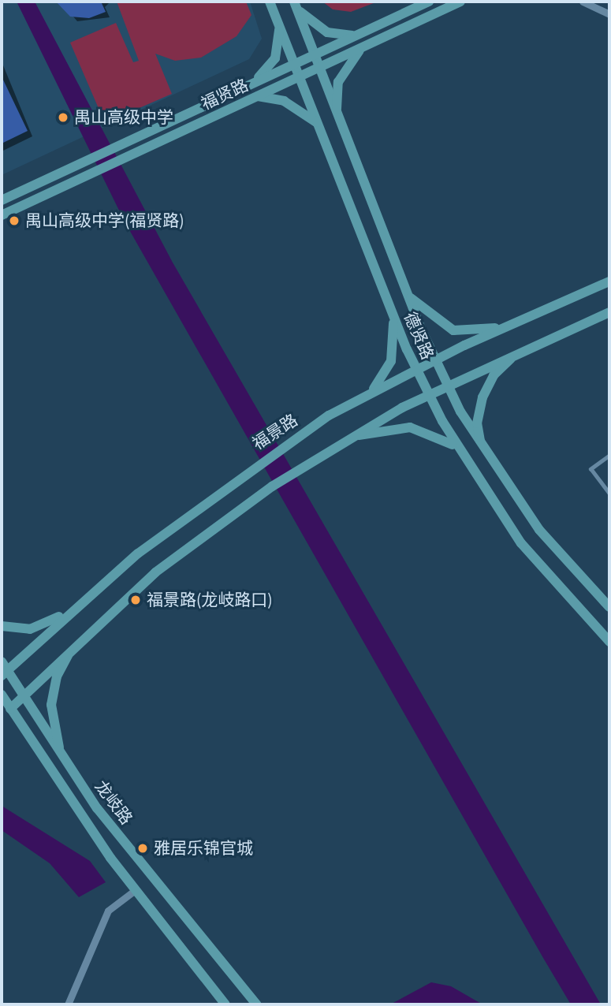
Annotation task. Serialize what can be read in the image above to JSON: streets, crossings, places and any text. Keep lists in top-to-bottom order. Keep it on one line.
{"streets":{"street":["福贤路","德贤路","福景路","龙岐路"]},"crossings":[["福贤路","德贤路"],["德贤路","福景路"],["福景路","龙岐路"]],"places":["禺山高级中学","禺山高级中学(福贤路)","福景路(龙岐路口)","雅居乐锦官城"]}
